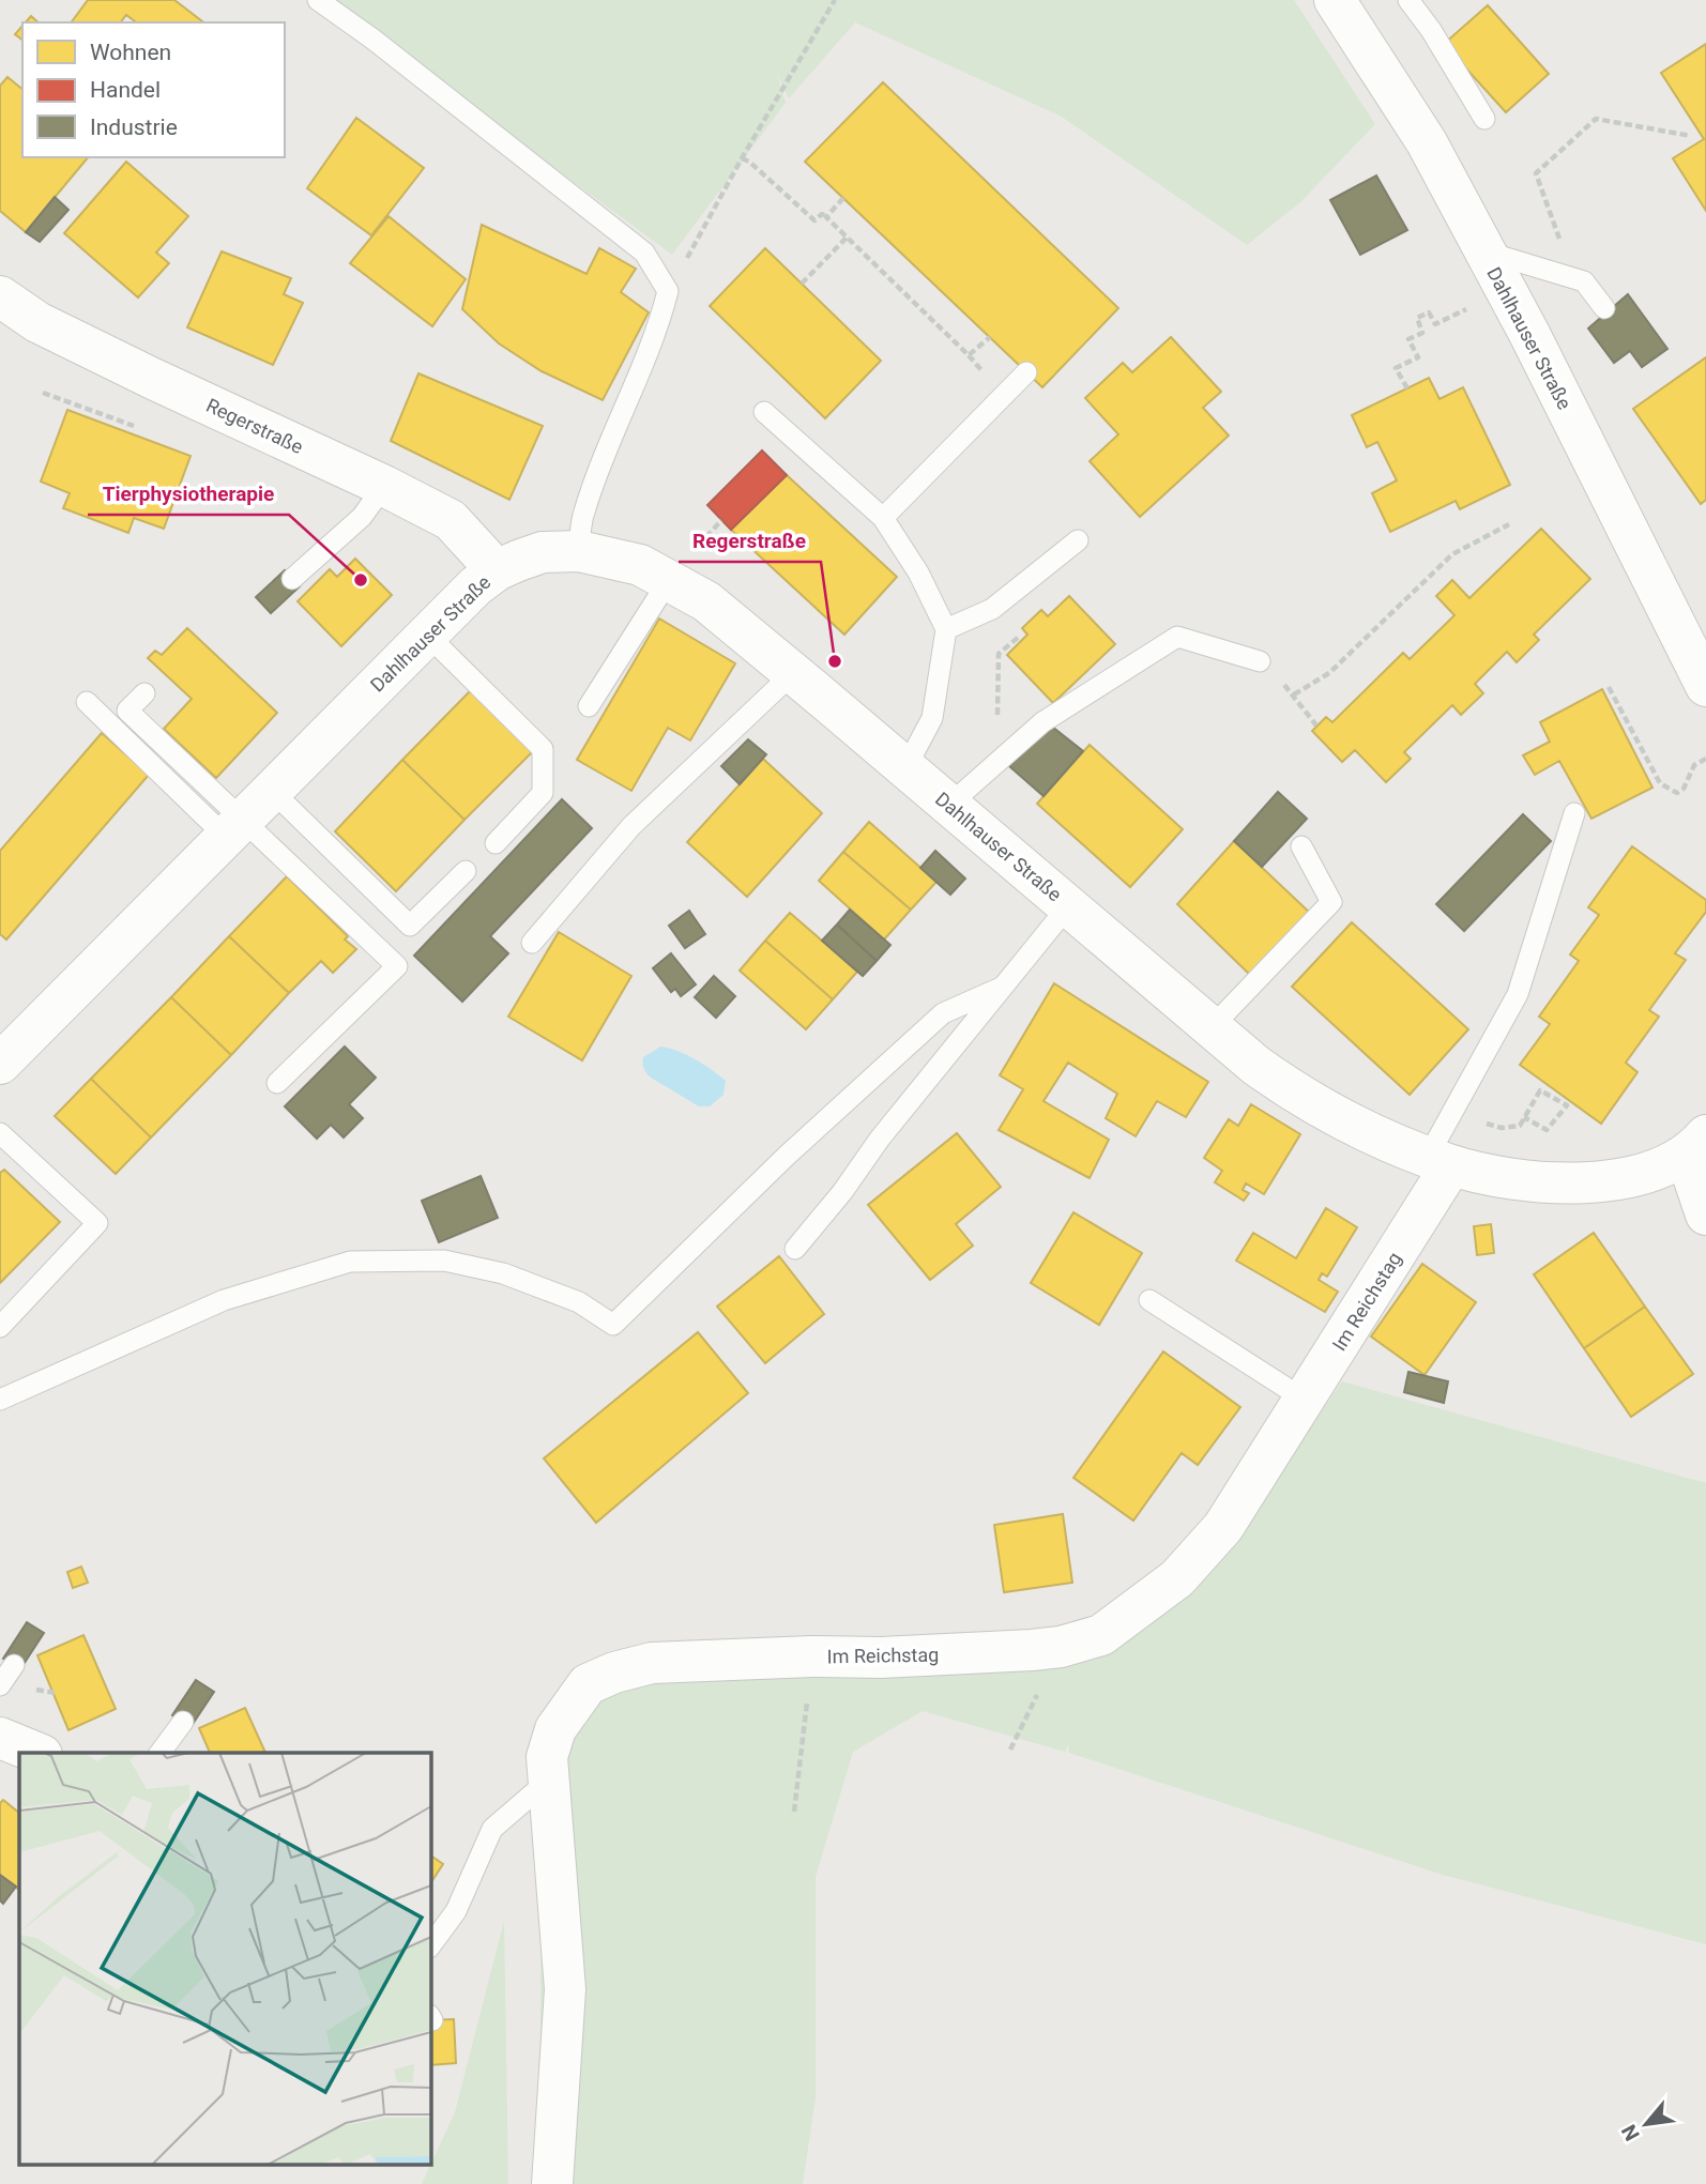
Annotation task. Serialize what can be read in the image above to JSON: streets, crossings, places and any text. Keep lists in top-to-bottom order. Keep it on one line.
{"streets":{"street":["Dahlhauser Straße","Regerstraße","Im Reichstag"]},"crossings":[["Dahlhauser Straße","Regerstraße"],["Dahlhauser Straße","Im Reichstag"]],"places":["Tierphysiotherapie","Regerstraße"],"legend":["Wohnen","Handel","Industrie"],"north":"bottom left"}
